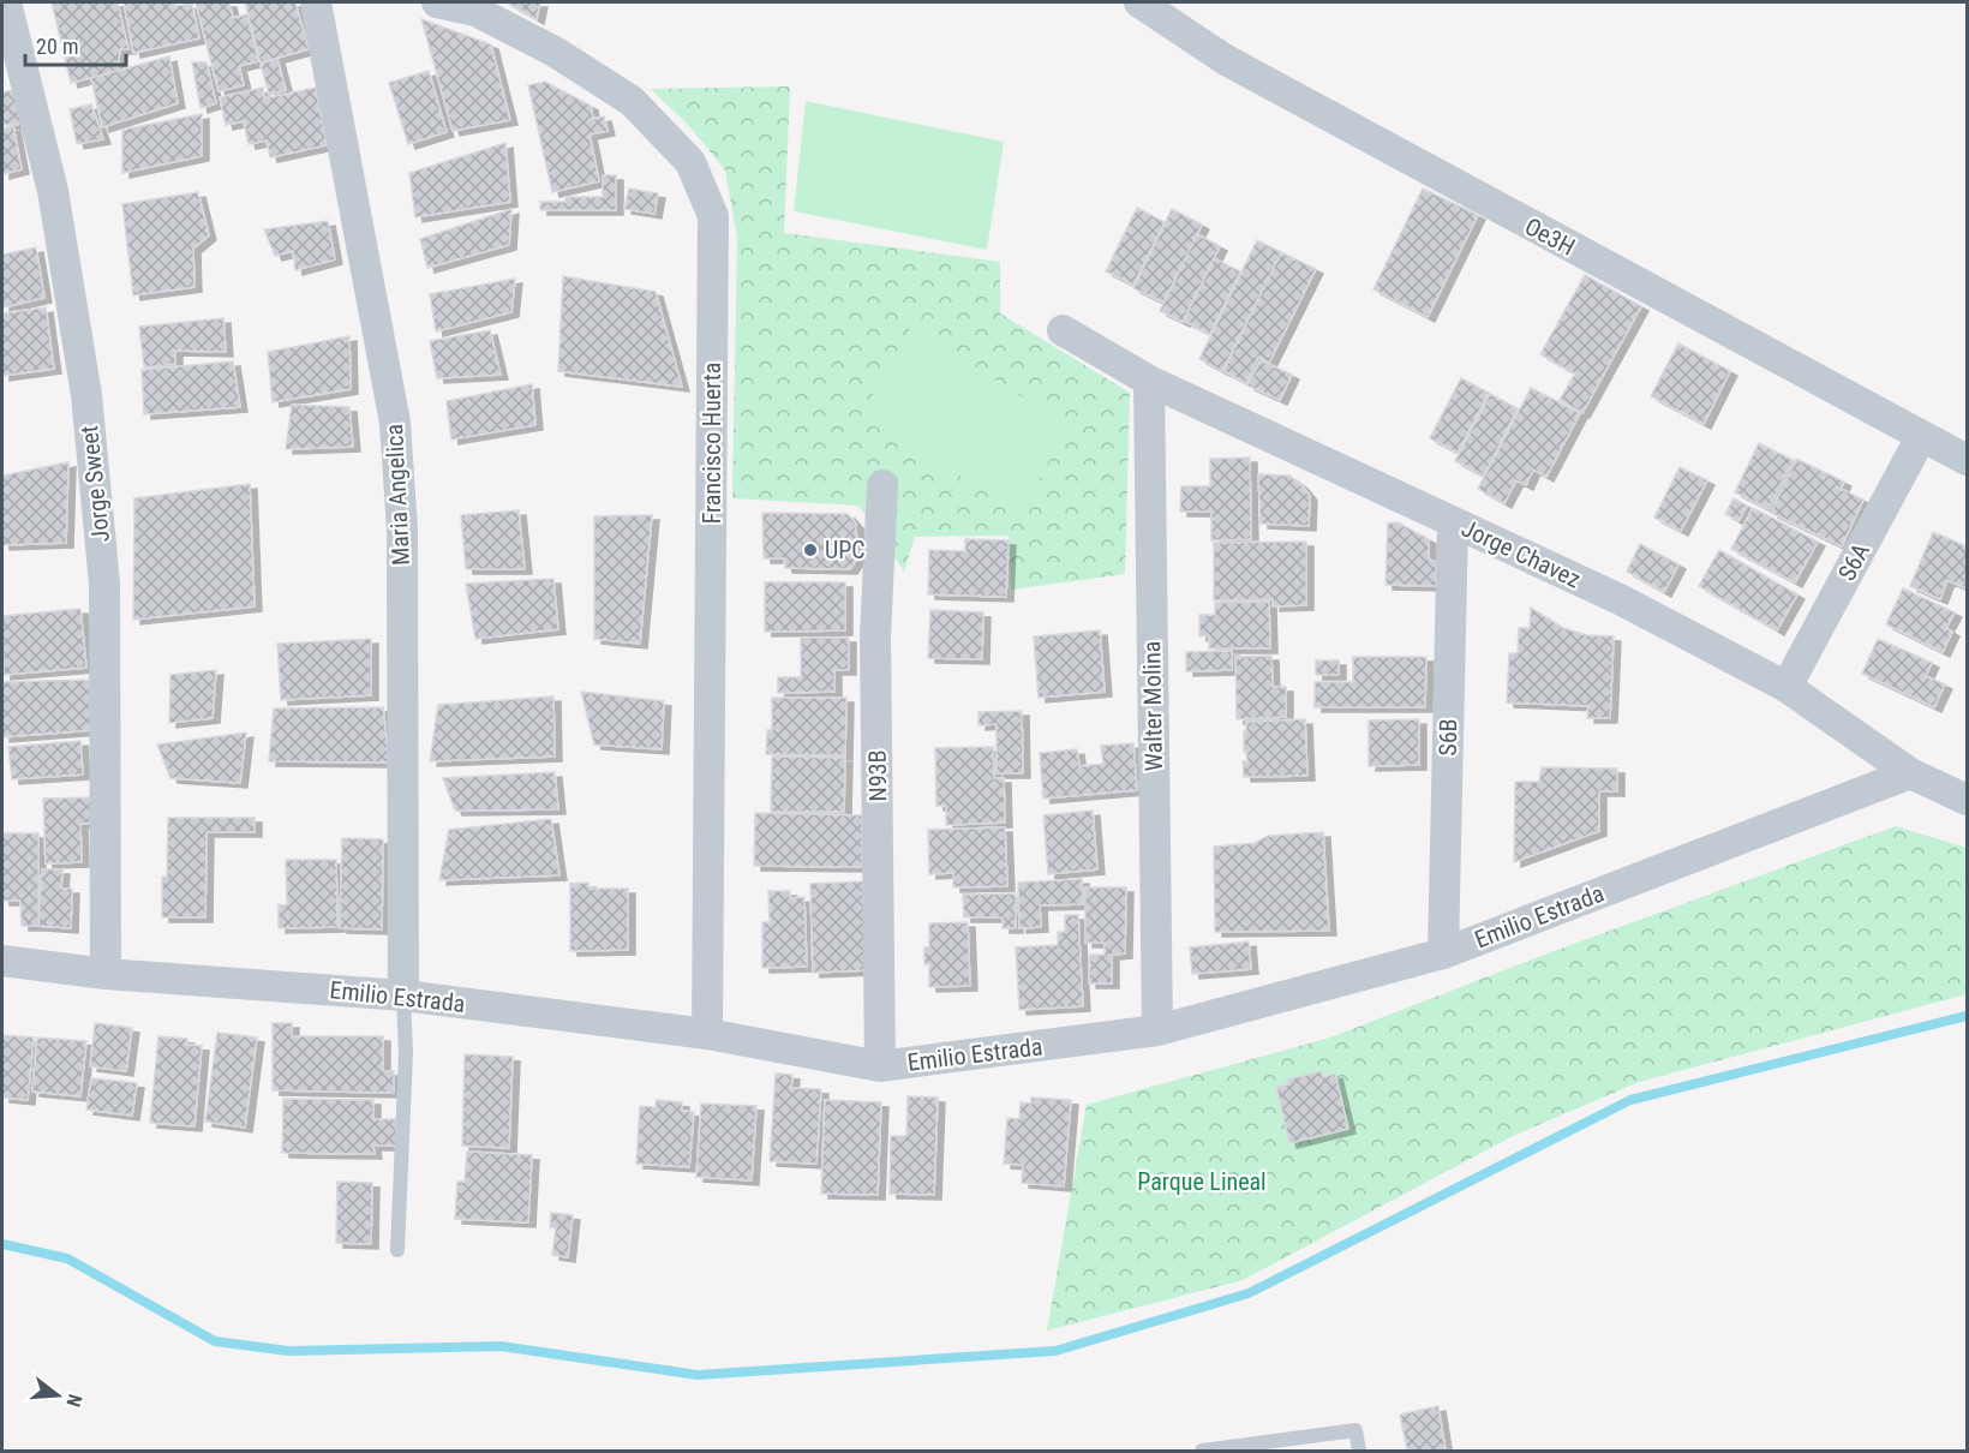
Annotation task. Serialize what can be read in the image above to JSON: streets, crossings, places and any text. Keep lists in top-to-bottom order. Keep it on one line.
{"streets":{"street":["Oe3H","Francisco Huerta","Jorge Sweet","Maria Angelica","Jorge Chavez","S6A","Walter Molina","S6B","N93B","Emilio Estrada"]},"crossings":[["Oe3H","S6A"],["Francisco Huerta","Emilio Estrada"],["Jorge Sweet","Emilio Estrada"],["Maria Angelica","Emilio Estrada"],["Jorge Chavez","S6A"],["Jorge Chavez","Walter Molina"],["Jorge Chavez","S6B"],["Jorge Chavez","Emilio Estrada"],["Walter Molina","Emilio Estrada"],["S6B","Emilio Estrada"],["N93B","Emilio Estrada"]],"parks":["Parque Lineal"],"places":["UPC"],"scale_bar":"20 m","north":"right"}
